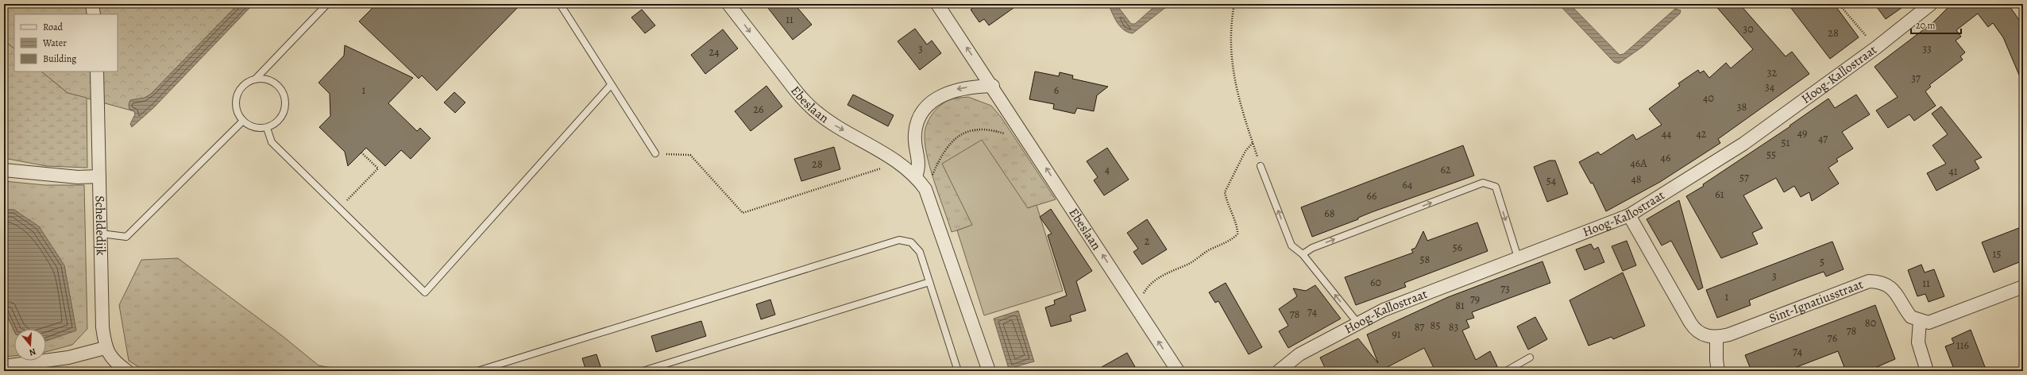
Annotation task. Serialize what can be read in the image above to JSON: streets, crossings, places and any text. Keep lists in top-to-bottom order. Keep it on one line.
{"streets":{"street":["Hoog-Kallostraat","Ebeslaan","Scheldedijk","Sint-Ignatiusstraat"]},"house_numbers":["11","30","28","3","33","24","32","37","34","1","6","40","38","26","49","44","42","47","51","55","46","46A","28","4","62","41","57","48","54","64","61","66","68","2","56","15","58","5","3","60","11","73","1","79","81","74","78","80","85","87","83","78","91","76","116","74"],"legend":["Road","Water","Building"],"scale_bar":"20 m","north":"bottom"}
